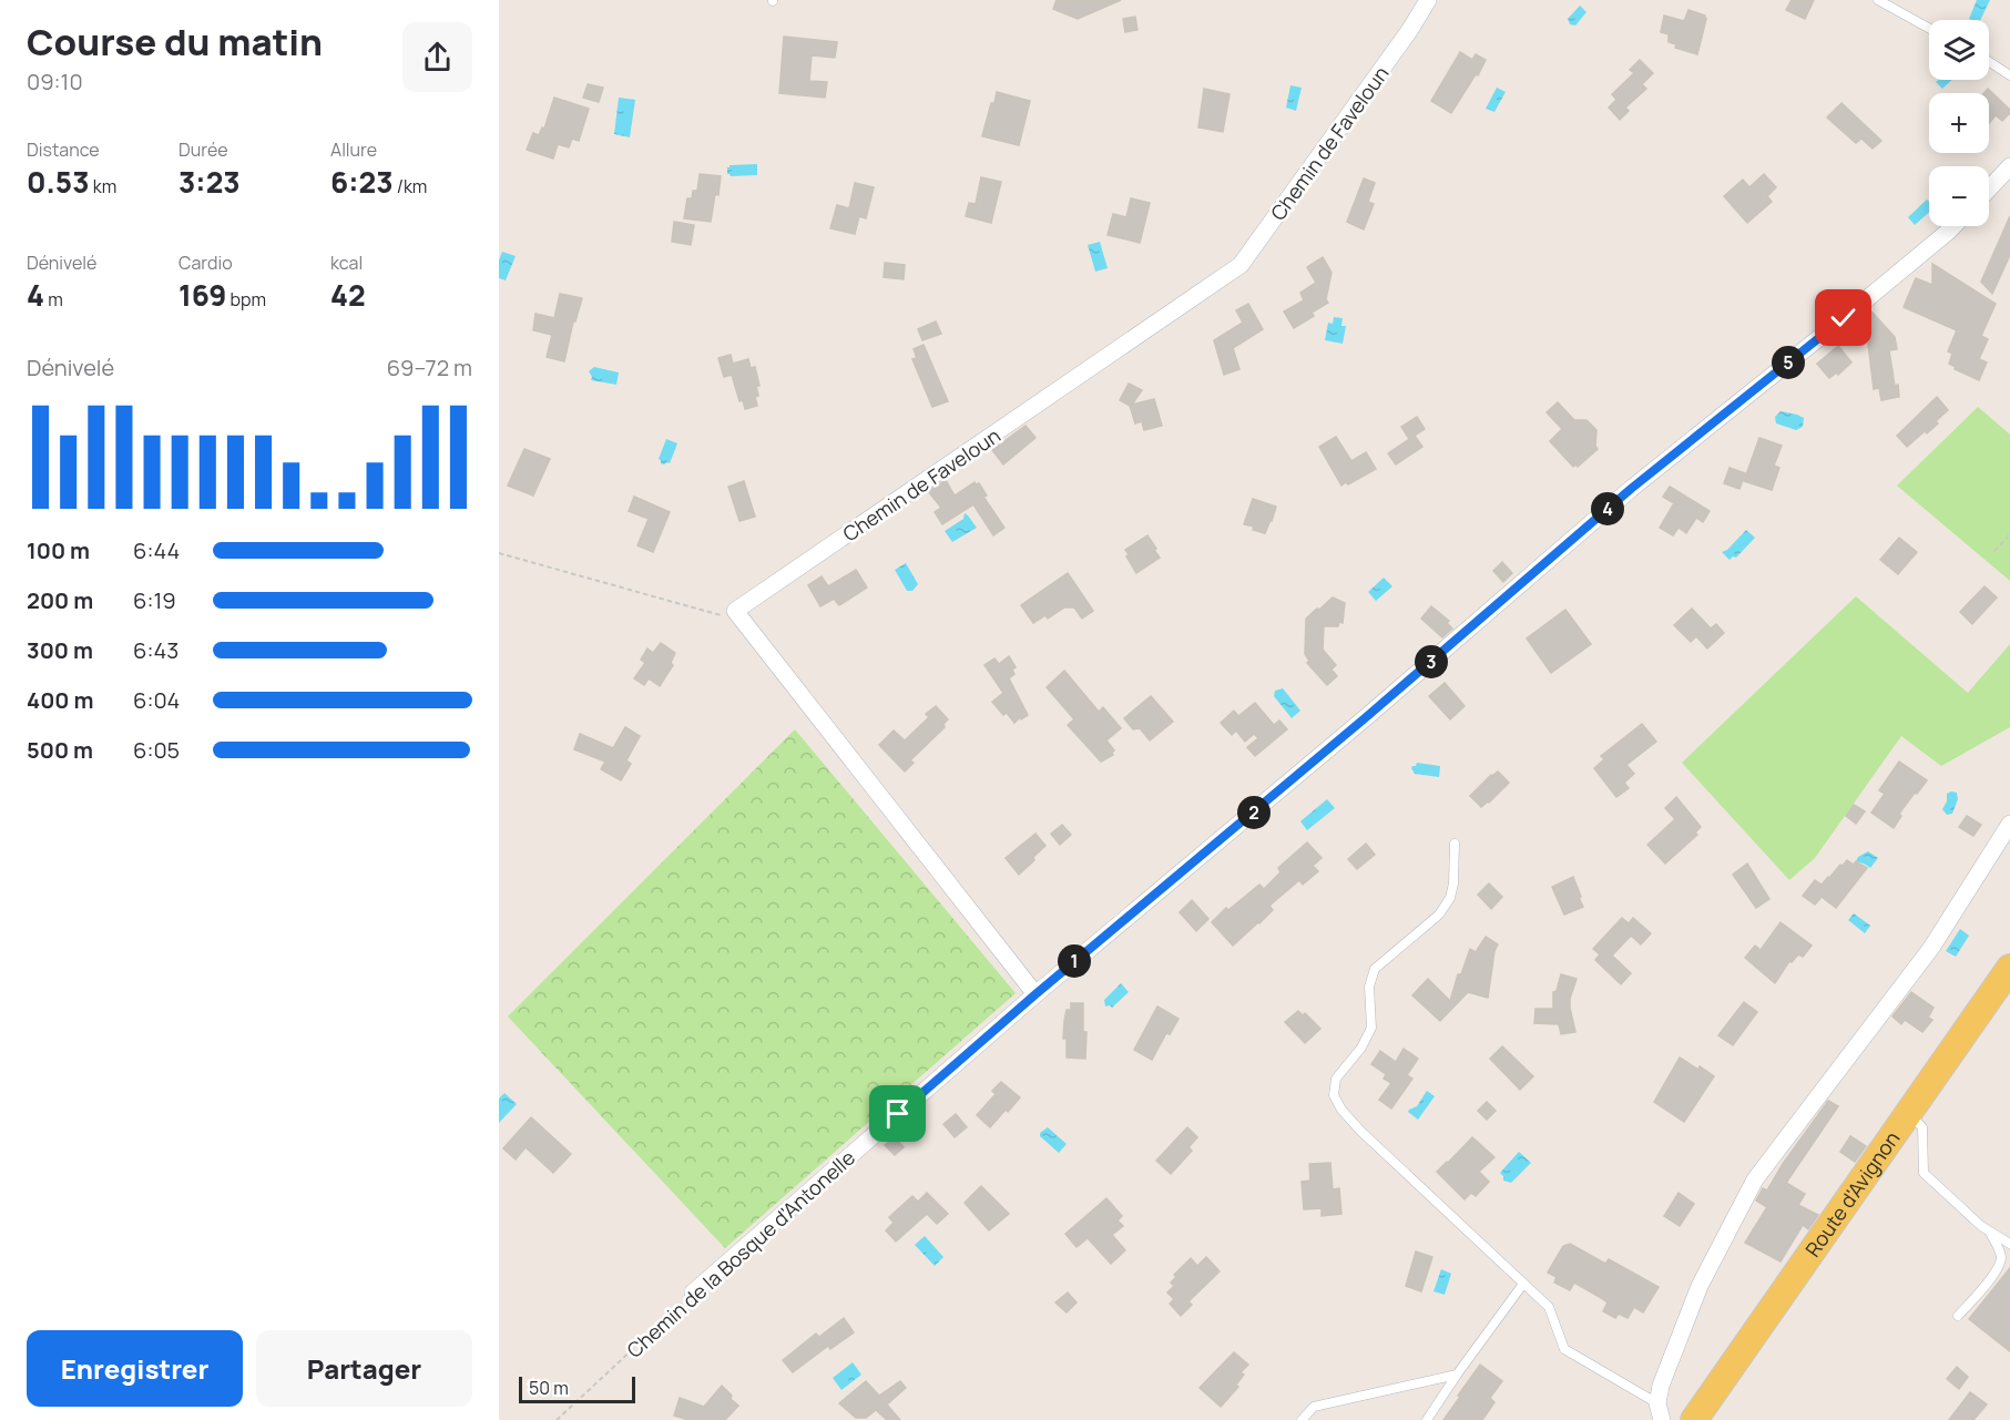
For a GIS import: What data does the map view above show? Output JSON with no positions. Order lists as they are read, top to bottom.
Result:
{
  "streets": {
    "main road": ["Route d'Avignon"],
    "street": ["Chemin de Faveloun", "Chemin de la Bosque d'Antonelle"]
  },
  "crossings": [
    ["Chemin de Faveloun", "Chemin de la Bosque d'Antonelle"]
  ],
  "scale_bar": "50 m",
  "page": {
    "heading": ["Course du matin", "09:10"],
    "map_buttons": ["+", "−"],
    "stats": [
      ["Distance", "0.53 km"],
      ["Durée", "3:23"],
      ["Allure", "6:23 /km"],
      ["Dénivelé", "4 m"],
      ["Cardio", "169 bpm"],
      ["kcal", "42"]
    ],
    "chart": ["Dénivelé", "69–72 m"],
    "pins": [
      "5",
      "4",
      "3",
      "2",
      "1"
    ],
    "list": [
      {
        "name": "100 m",
        "note": "6:44"
      },
      {
        "name": "200 m",
        "note": "6:19"
      },
      {
        "name": "300 m",
        "note": "6:43"
      },
      {
        "name": "400 m",
        "note": "6:04"
      },
      {
        "name": "500 m",
        "note": "6:05"
      }
    ],
    "buttons": ["Enregistrer", "Partager"],
    "scale": "50 m"
  }
}
